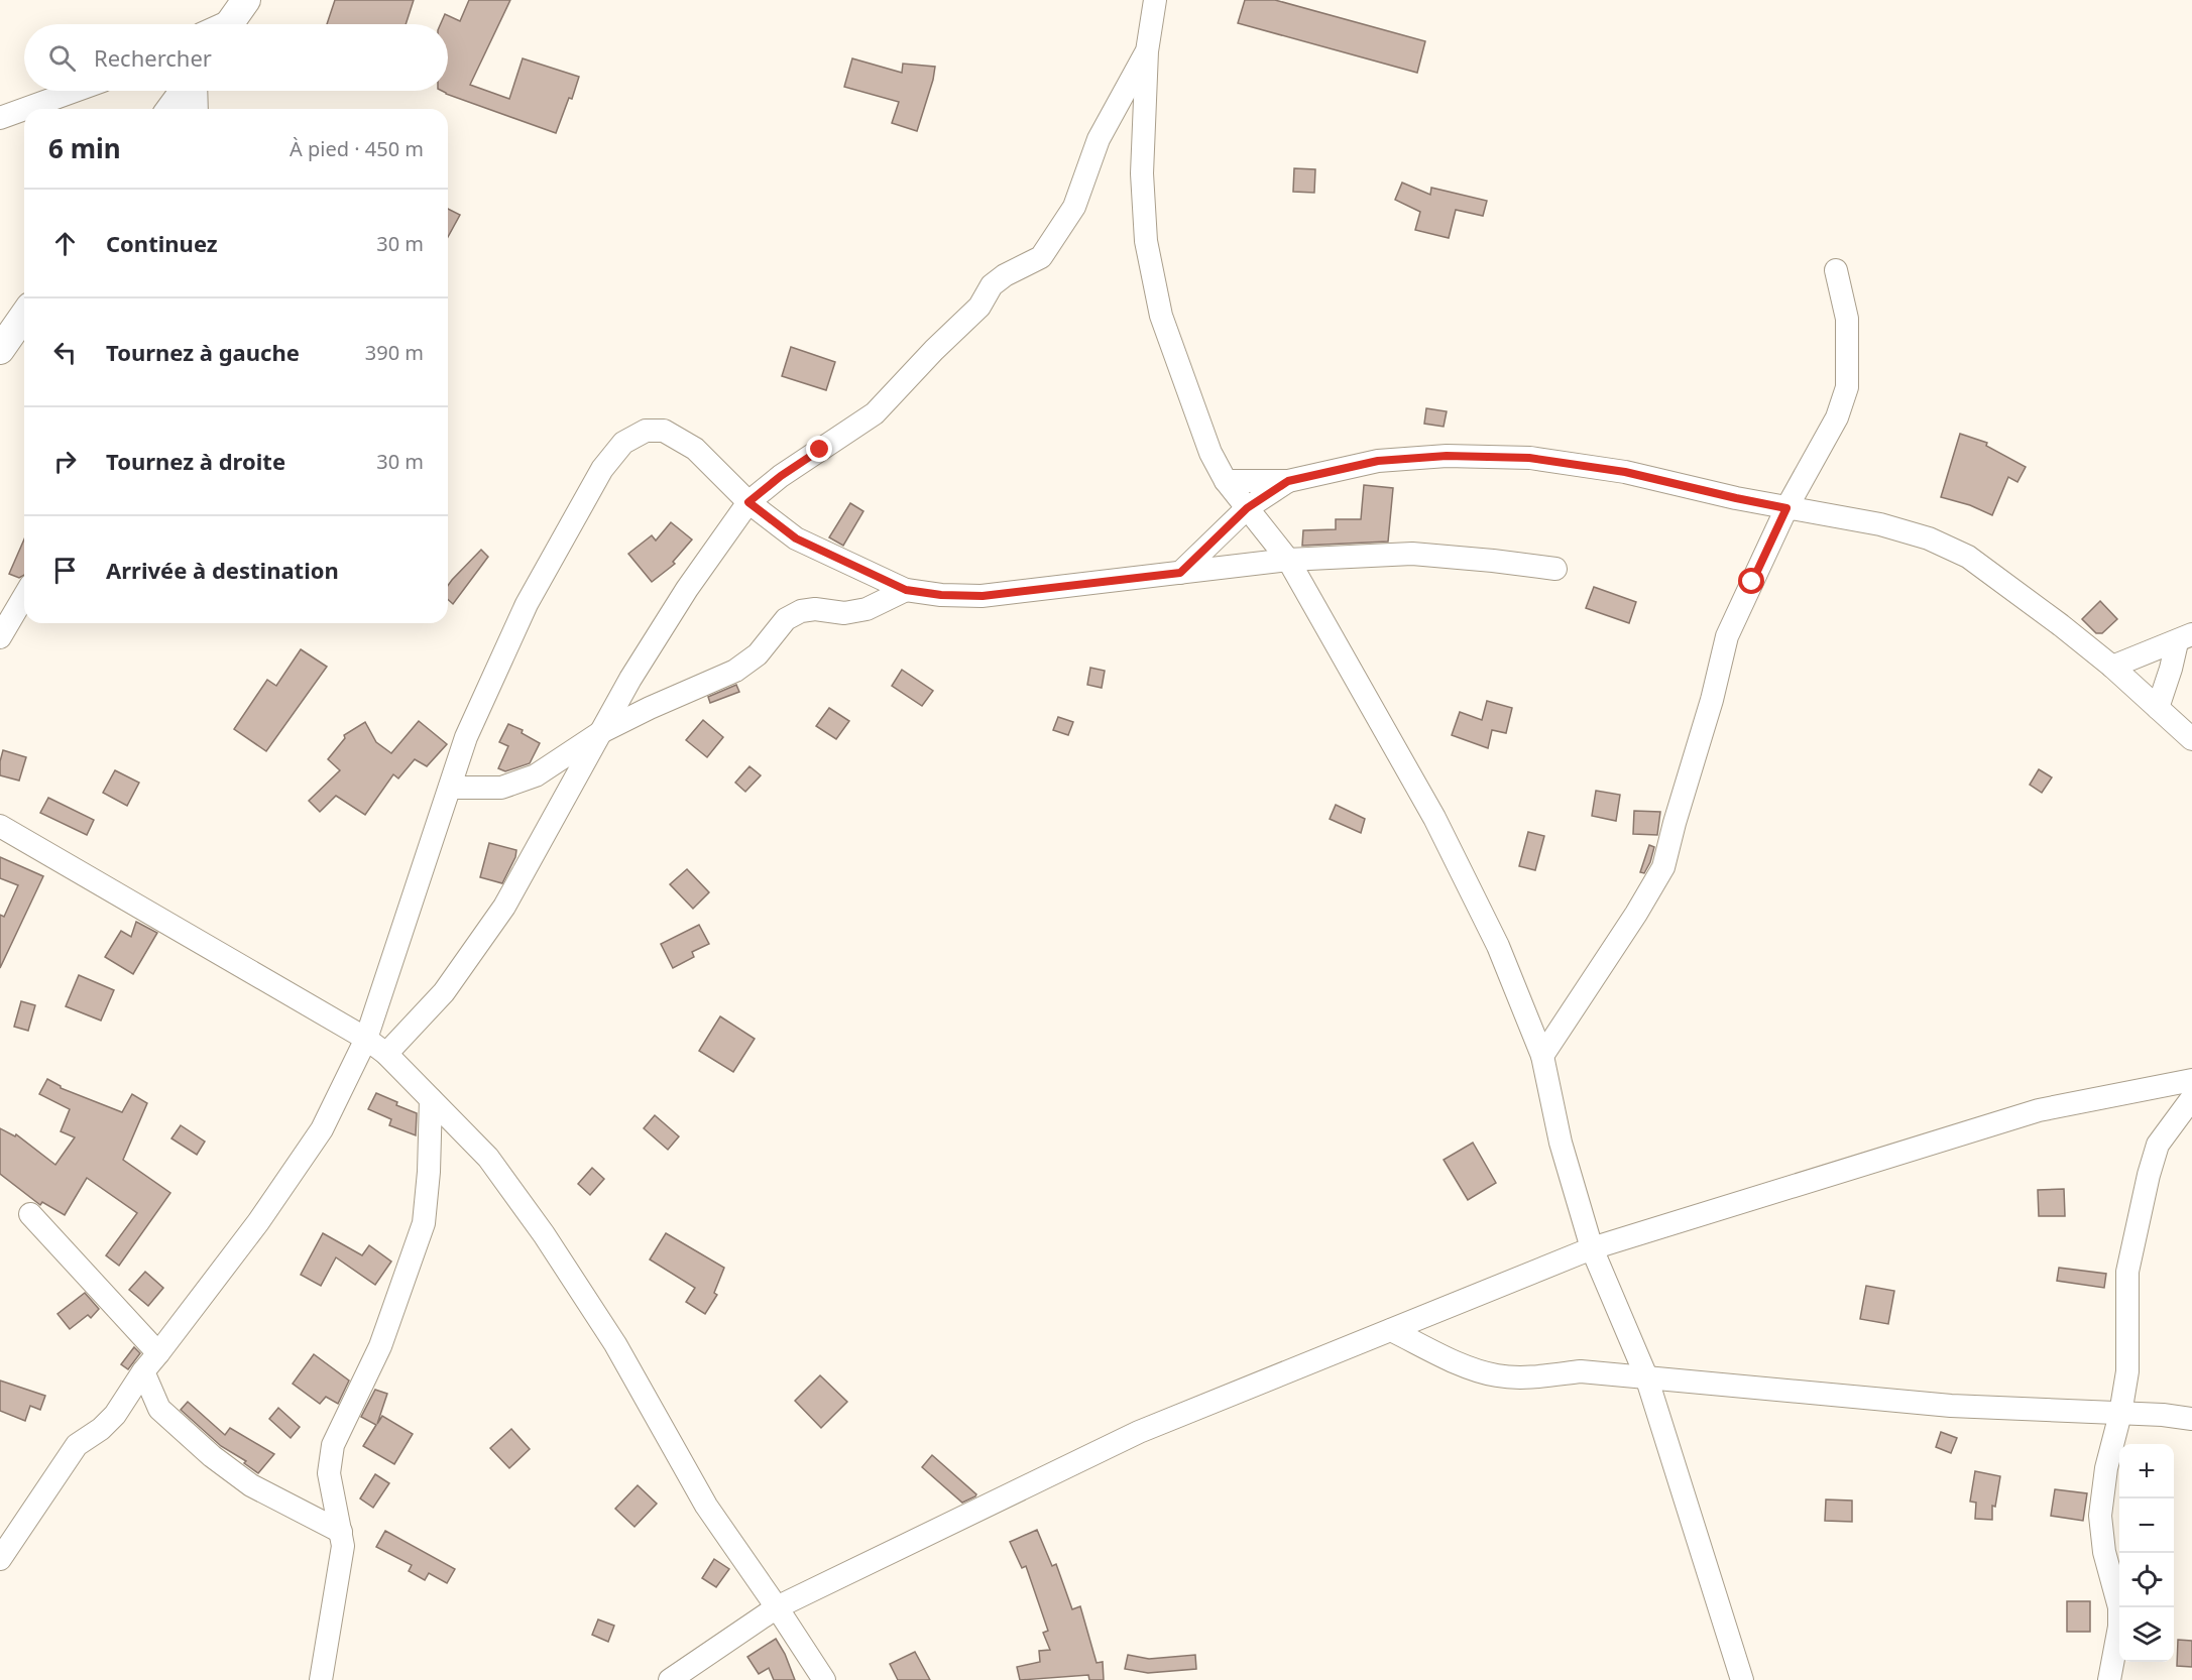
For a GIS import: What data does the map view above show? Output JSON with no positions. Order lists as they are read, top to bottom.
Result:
{
  "page": {
    "search": "Rechercher",
    "heading": ["6 min", "À pied · 450 m"],
    "list": [
      ["Continuez", "30 m"],
      ["Tournez à gauche", "390 m"],
      ["Tournez à droite", "30 m"],
      "Arrivée à destination"
    ],
    "map_buttons": ["+", "−"]
  }
}
